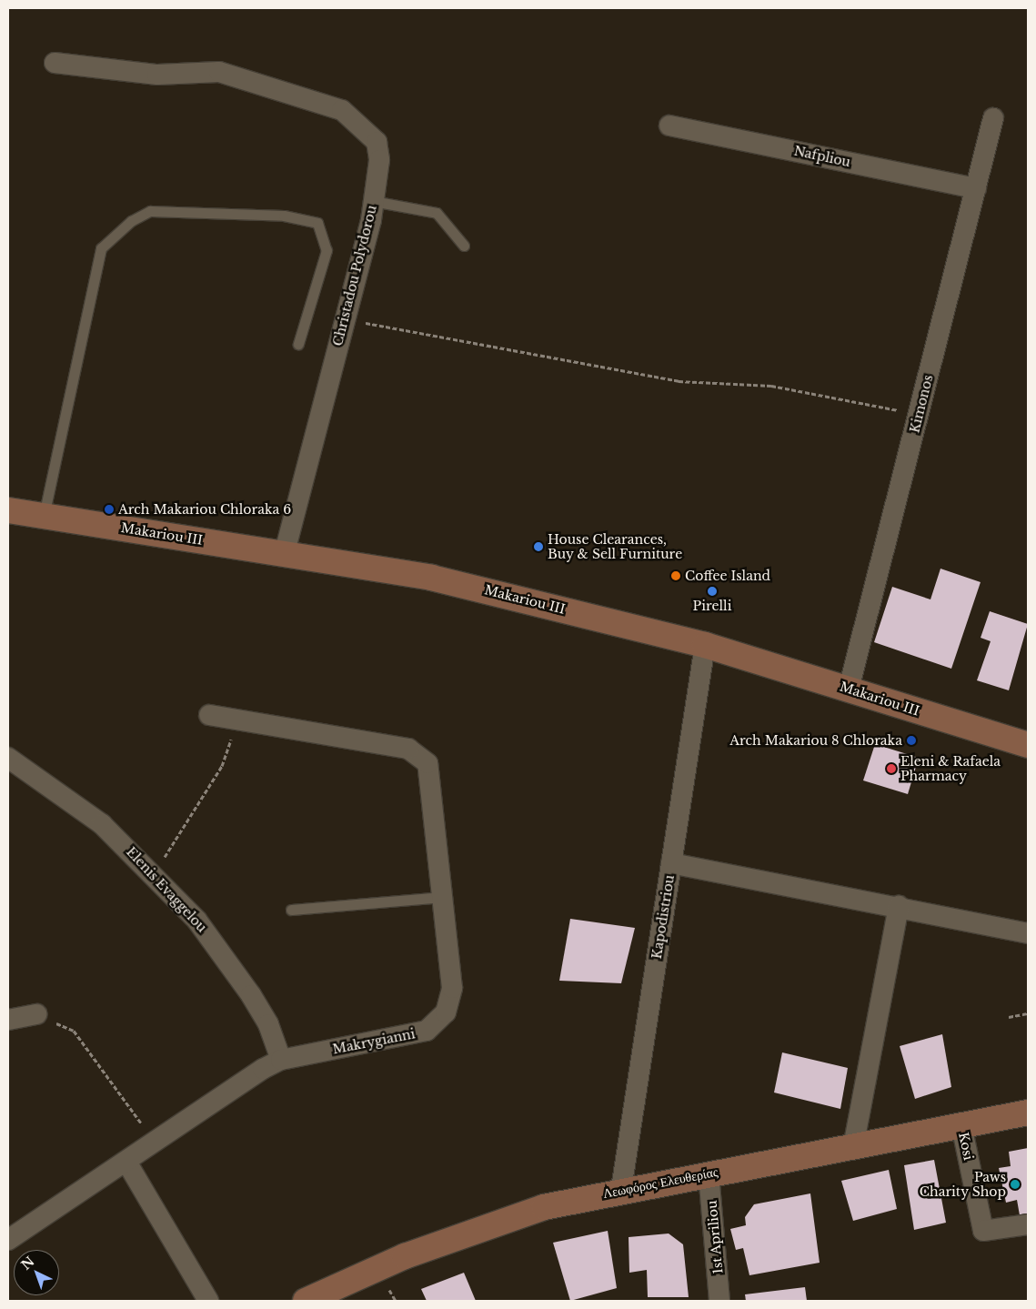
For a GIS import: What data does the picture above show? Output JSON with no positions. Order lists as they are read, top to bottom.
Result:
{
  "streets": {
    "main road": ["Makariou III", "Λεωφόρος Ελευθερίας"],
    "street": [
      "Nafpliou",
      "Christadou Polydorou",
      "Kimonos",
      "Elenis Evaggelou",
      "Kapodistriou",
      "Makrygianni",
      "Kosi",
      "1st Apriliou"
    ]
  },
  "crossings": [
    ["Nafpliou", "Kimonos"],
    ["Christadou Polydorou", "Makariou III"],
    ["Kimonos", "Makariou III"],
    ["Makariou III", "Kapodistriou"],
    ["Elenis Evaggelou", "Makrygianni"],
    ["Kapodistriou", "Λεωφόρος Ελευθερίας"],
    ["Kosi", "Λεωφόρος Ελευθερίας"],
    ["Λεωφόρος Ελευθερίας", "1st Apriliou"]
  ],
  "places": [
    "Arch Makariou Chloraka 6",
    "House Clearances, Buy & Sell Furniture",
    "Coffee Island",
    "Pirelli",
    "Arch Makariou 8 Chloraka",
    "Eleni & Rafaela Pharmacy",
    "Paws Charity Shop"
  ],
  "north": "top left"
}
